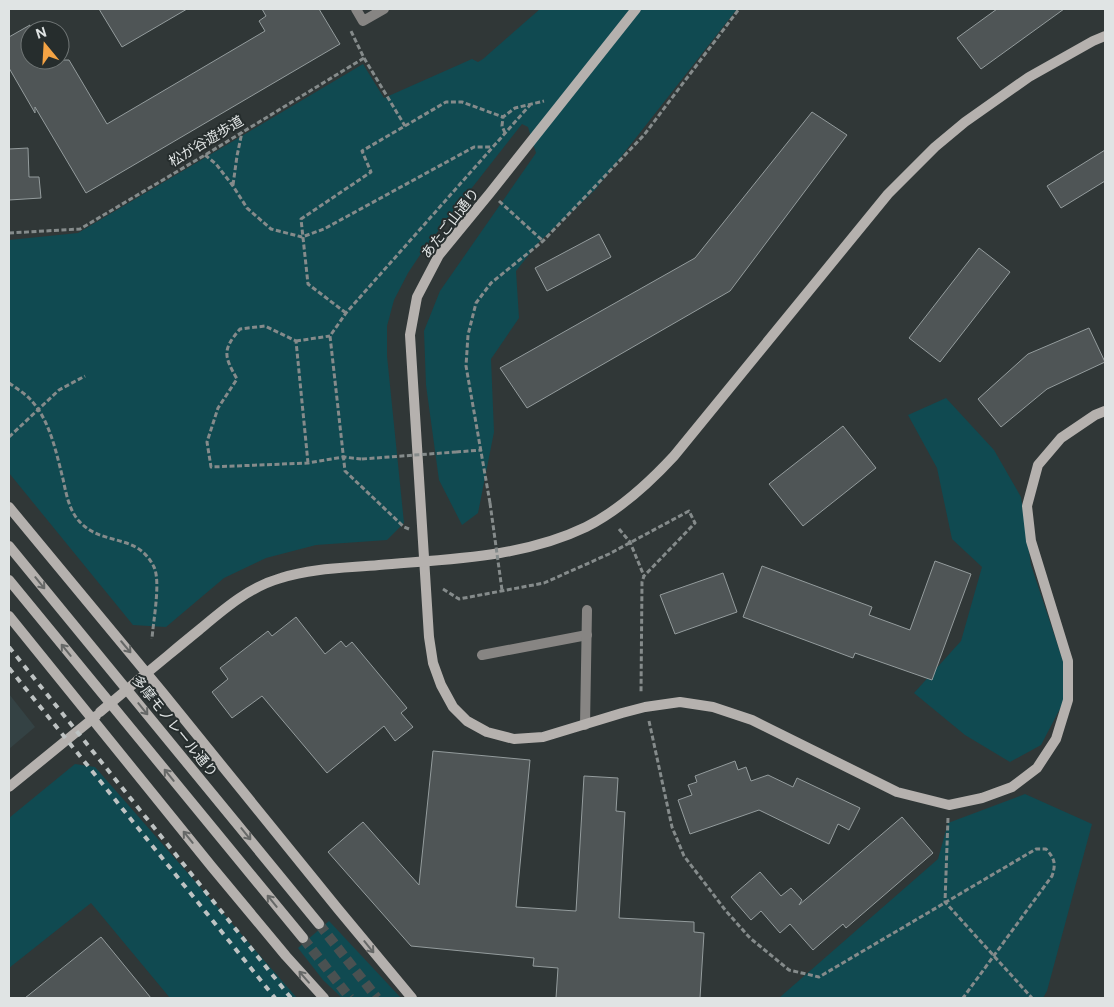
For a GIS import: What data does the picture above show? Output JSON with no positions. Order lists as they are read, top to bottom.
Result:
{
  "streets": {
    "street": ["あたご山通り", "多摩モノレール通り"],
    "path": ["松が谷遊歩道"]
  },
  "north": "top"
}
